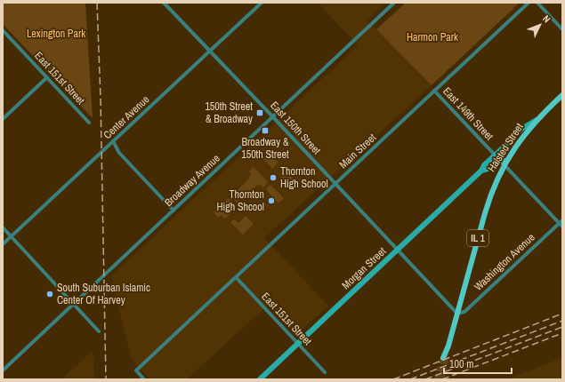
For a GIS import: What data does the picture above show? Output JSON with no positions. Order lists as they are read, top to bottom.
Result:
{
  "streets": {
    "main road": ["Halsted Street", "IL 1"],
    "street": [
      "East 151st Street",
      "East 149th Street",
      "Center Avenue",
      "East 150th Street",
      "Main Street",
      "Broadway Avenue",
      "Washington Avenue",
      "Morgan Street"
    ]
  },
  "crossings": [
    ["East 151st Street", "Main Street"],
    ["East 151st Street", "Morgan Street"],
    ["East 149th Street", "Halsted Street"],
    ["East 149th Street", "Main Street"],
    ["East 149th Street", "Washington Avenue"],
    ["East 149th Street", "Morgan Street"],
    ["Center Avenue", "East 150th Street"],
    ["East 150th Street", "Halsted Street"],
    ["East 150th Street", "Main Street"],
    ["East 150th Street", "Broadway Avenue"],
    ["East 150th Street", "Washington Avenue"],
    ["East 150th Street", "Morgan Street"],
    ["Halsted Street", "Washington Avenue"],
    ["Halsted Street", "Morgan Street"]
  ],
  "parks": ["Lexington Park", "Harmon Park"],
  "places": {
    "transit": ["150th Street & Broadway", "Broadway & 150th Street"],
    "other": ["Thornton High School", "Thornton High Shcool", "South Suburban Islamic Center Of Harvey"]
  },
  "scale_bar": "100 m",
  "north": "top right"
}
